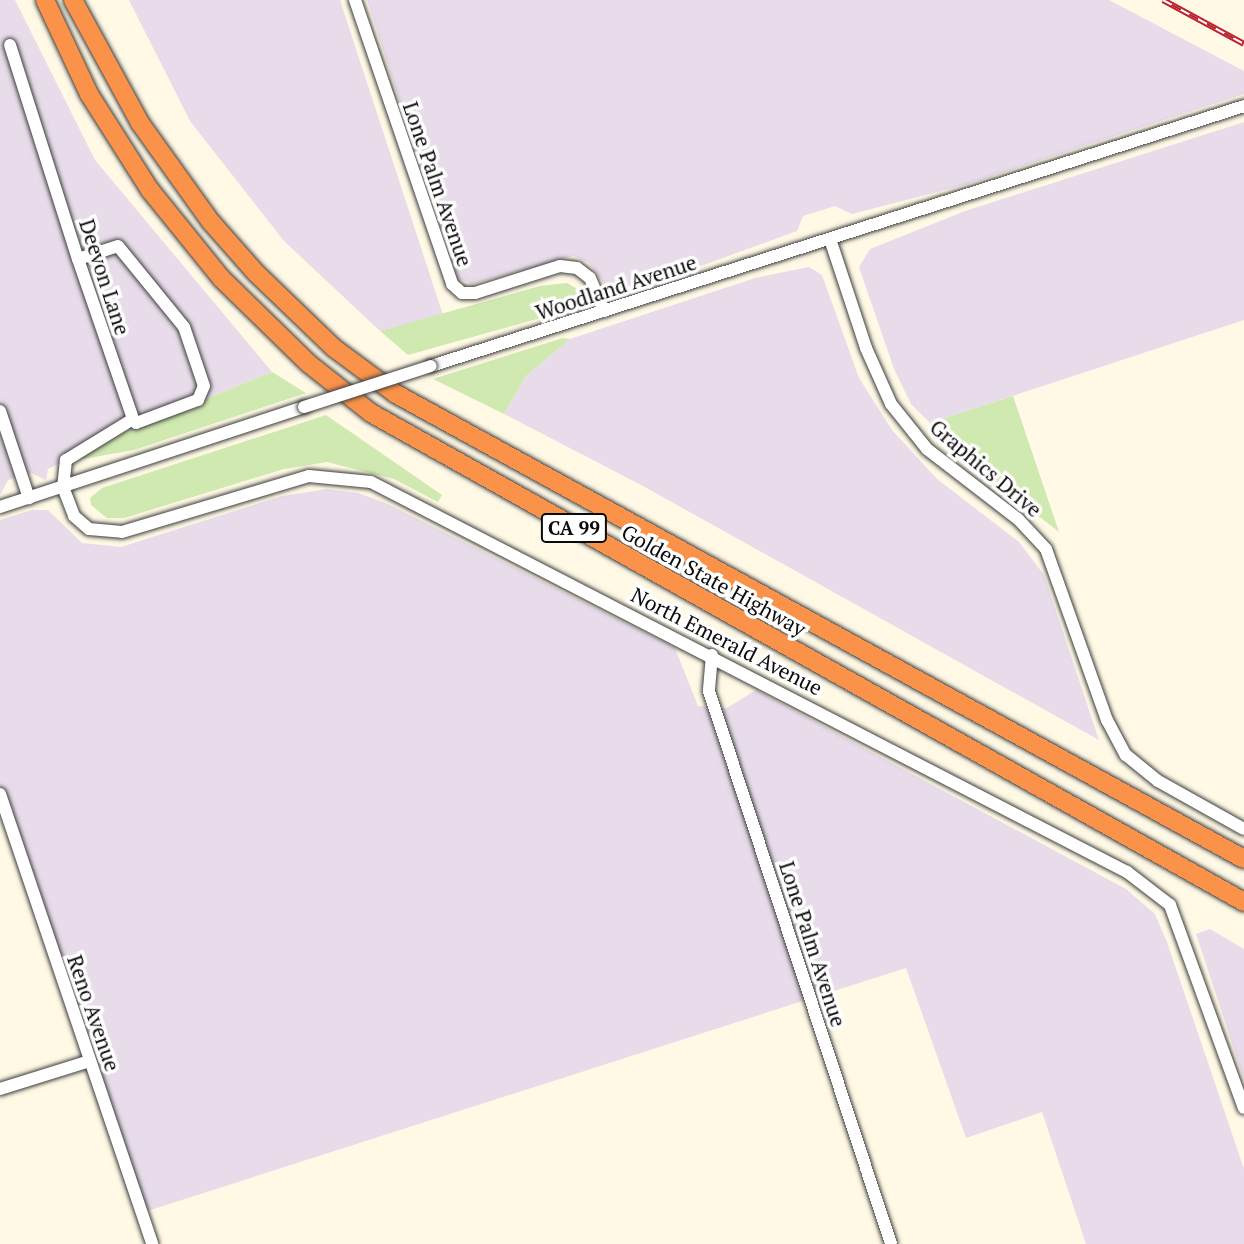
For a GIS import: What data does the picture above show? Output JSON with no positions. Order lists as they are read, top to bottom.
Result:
{
  "streets": {
    "highway": ["CA 99", "Golden State Highway"],
    "street": [
      "Lone Palm Avenue",
      "Deevon Lane",
      "Woodland Avenue",
      "Graphics Drive",
      "North Emerald Avenue",
      "Reno Avenue"
    ]
  },
  "crossings": [
    ["Lone Palm Avenue", "Woodland Avenue"],
    ["Lone Palm Avenue", "North Emerald Avenue"],
    ["Woodland Avenue", "Graphics Drive"],
    ["Woodland Avenue", "North Emerald Avenue"]
  ]
}
